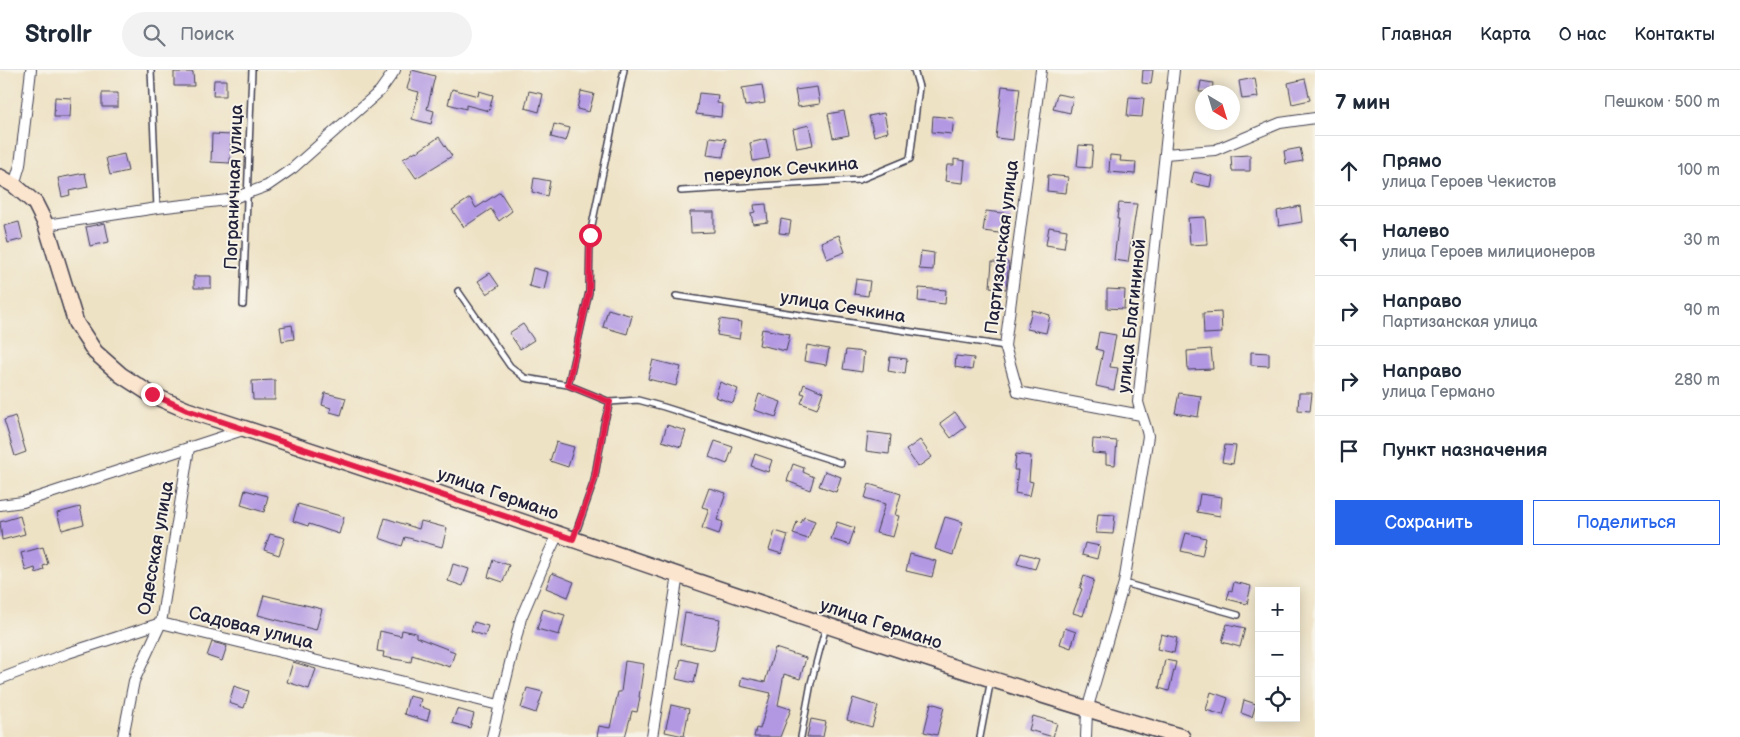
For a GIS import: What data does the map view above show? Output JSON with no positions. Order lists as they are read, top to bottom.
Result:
{
  "streets": {
    "main road": ["улица Германо"],
    "street": [
      "Партизанская улица",
      "улица Благининой",
      "Одесская улица",
      "Садовая улица"
    ],
    "lane": ["переулок Сечкина", "Пограничная улица", "улица Сечкина"]
  },
  "crossings": [
    ["Партизанская улица", "улица Сечкина"],
    ["Партизанская улица", "улица Благининой"],
    ["улица Благининой", "улица Германо"],
    ["Одесская улица", "Садовая улица"]
  ],
  "north": "bottom right",
  "page": {
    "header": "Strollr",
    "search": "Поиск",
    "nav": [
      "Главная",
      "Карта",
      "О нас",
      "Контакты"
    ],
    "heading": ["7 мин", "Пешком · 500 m"],
    "list": [
      ["Прямо", "улица Героев Чекистов", "100 m"],
      ["Налево", "улица Героев милиционеров", "30 m"],
      ["Направо", "Партизанская улица", "90 m"],
      ["Направо", "улица Германо", "280 m"],
      "Пункт назначения"
    ],
    "buttons": ["Сохранить", "Поделиться"],
    "map_buttons": ["+", "−"]
  }
}
